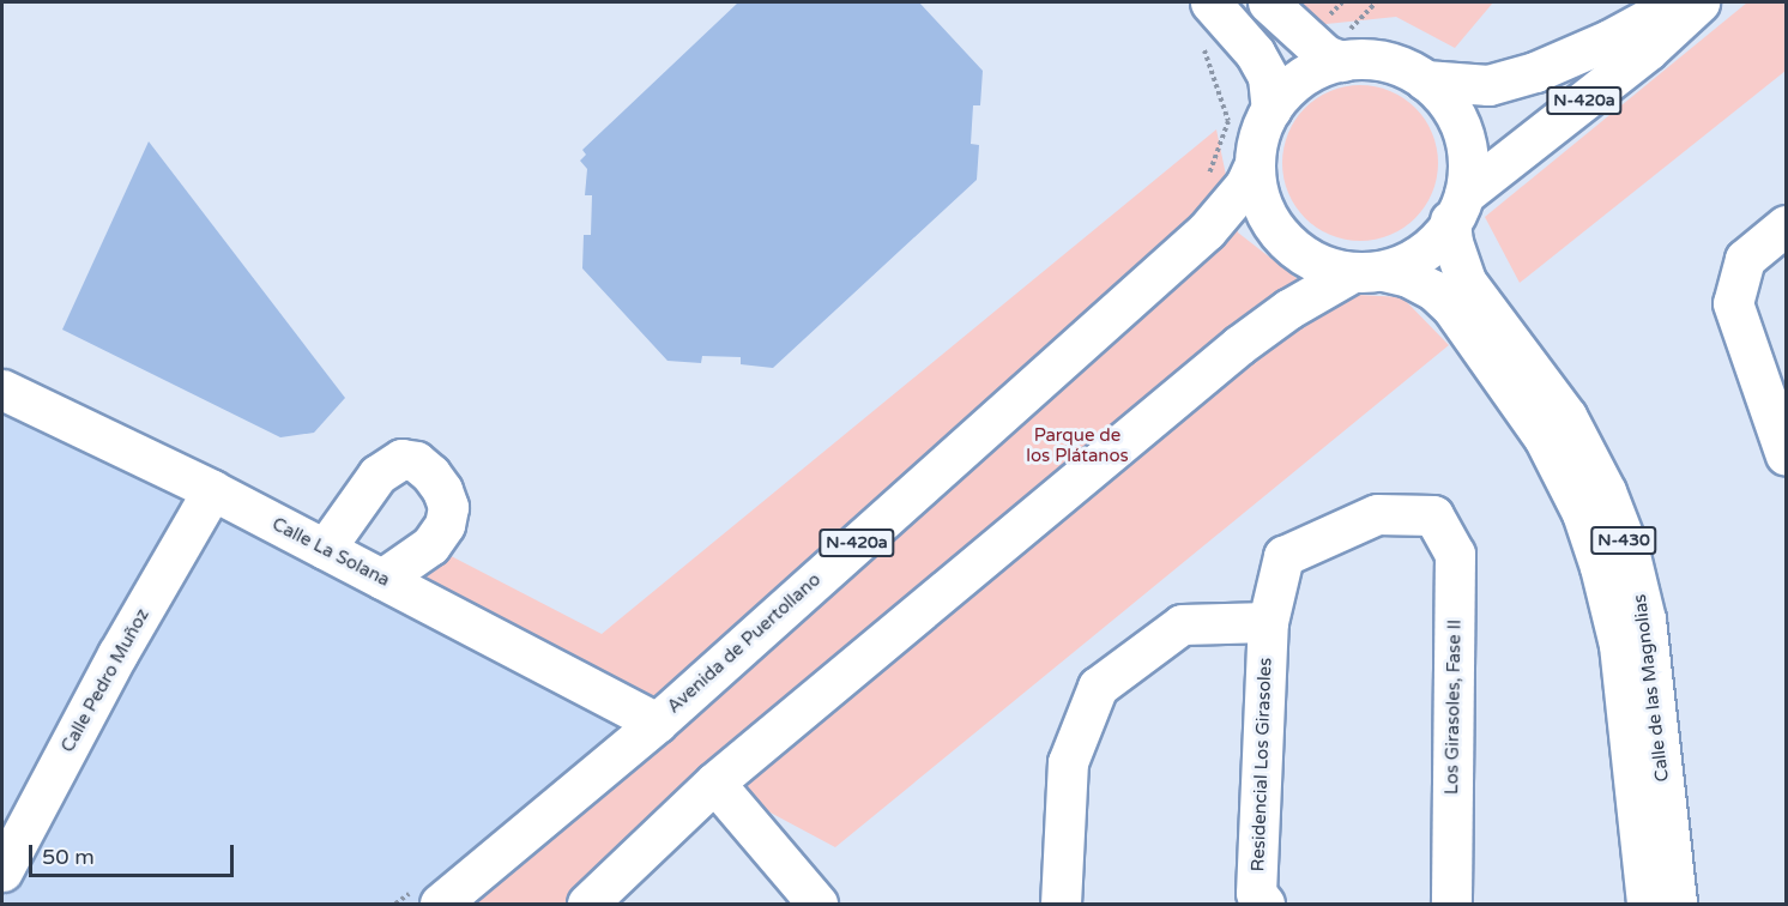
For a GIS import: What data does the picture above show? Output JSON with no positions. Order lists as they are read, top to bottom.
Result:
{
  "streets": {
    "main road": [
      "N-420a",
      "N-430",
      "Calle La Solana",
      "Avenida de Puertollano",
      "Calle Pedro Muñoz",
      "Calle de las Magnolias",
      "Los Girasoles, Fase II",
      "Residencial Los Girasoles"
    ]
  },
  "crossings": [
    ["N-420a", "N-430"],
    ["N-420a", "Avenida de Puertollano"],
    ["N-420a", "Calle de las Magnolias"],
    ["N-430", "Avenida de Puertollano"],
    ["N-430", "Calle de las Magnolias"],
    ["Calle La Solana", "Avenida de Puertollano"],
    ["Calle La Solana", "Calle Pedro Muñoz"],
    ["Avenida de Puertollano", "Calle de las Magnolias"],
    ["Los Girasoles, Fase II", "Residencial Los Girasoles"]
  ],
  "parks": ["Parque de los Plátanos"],
  "scale_bar": "50 m"
}
